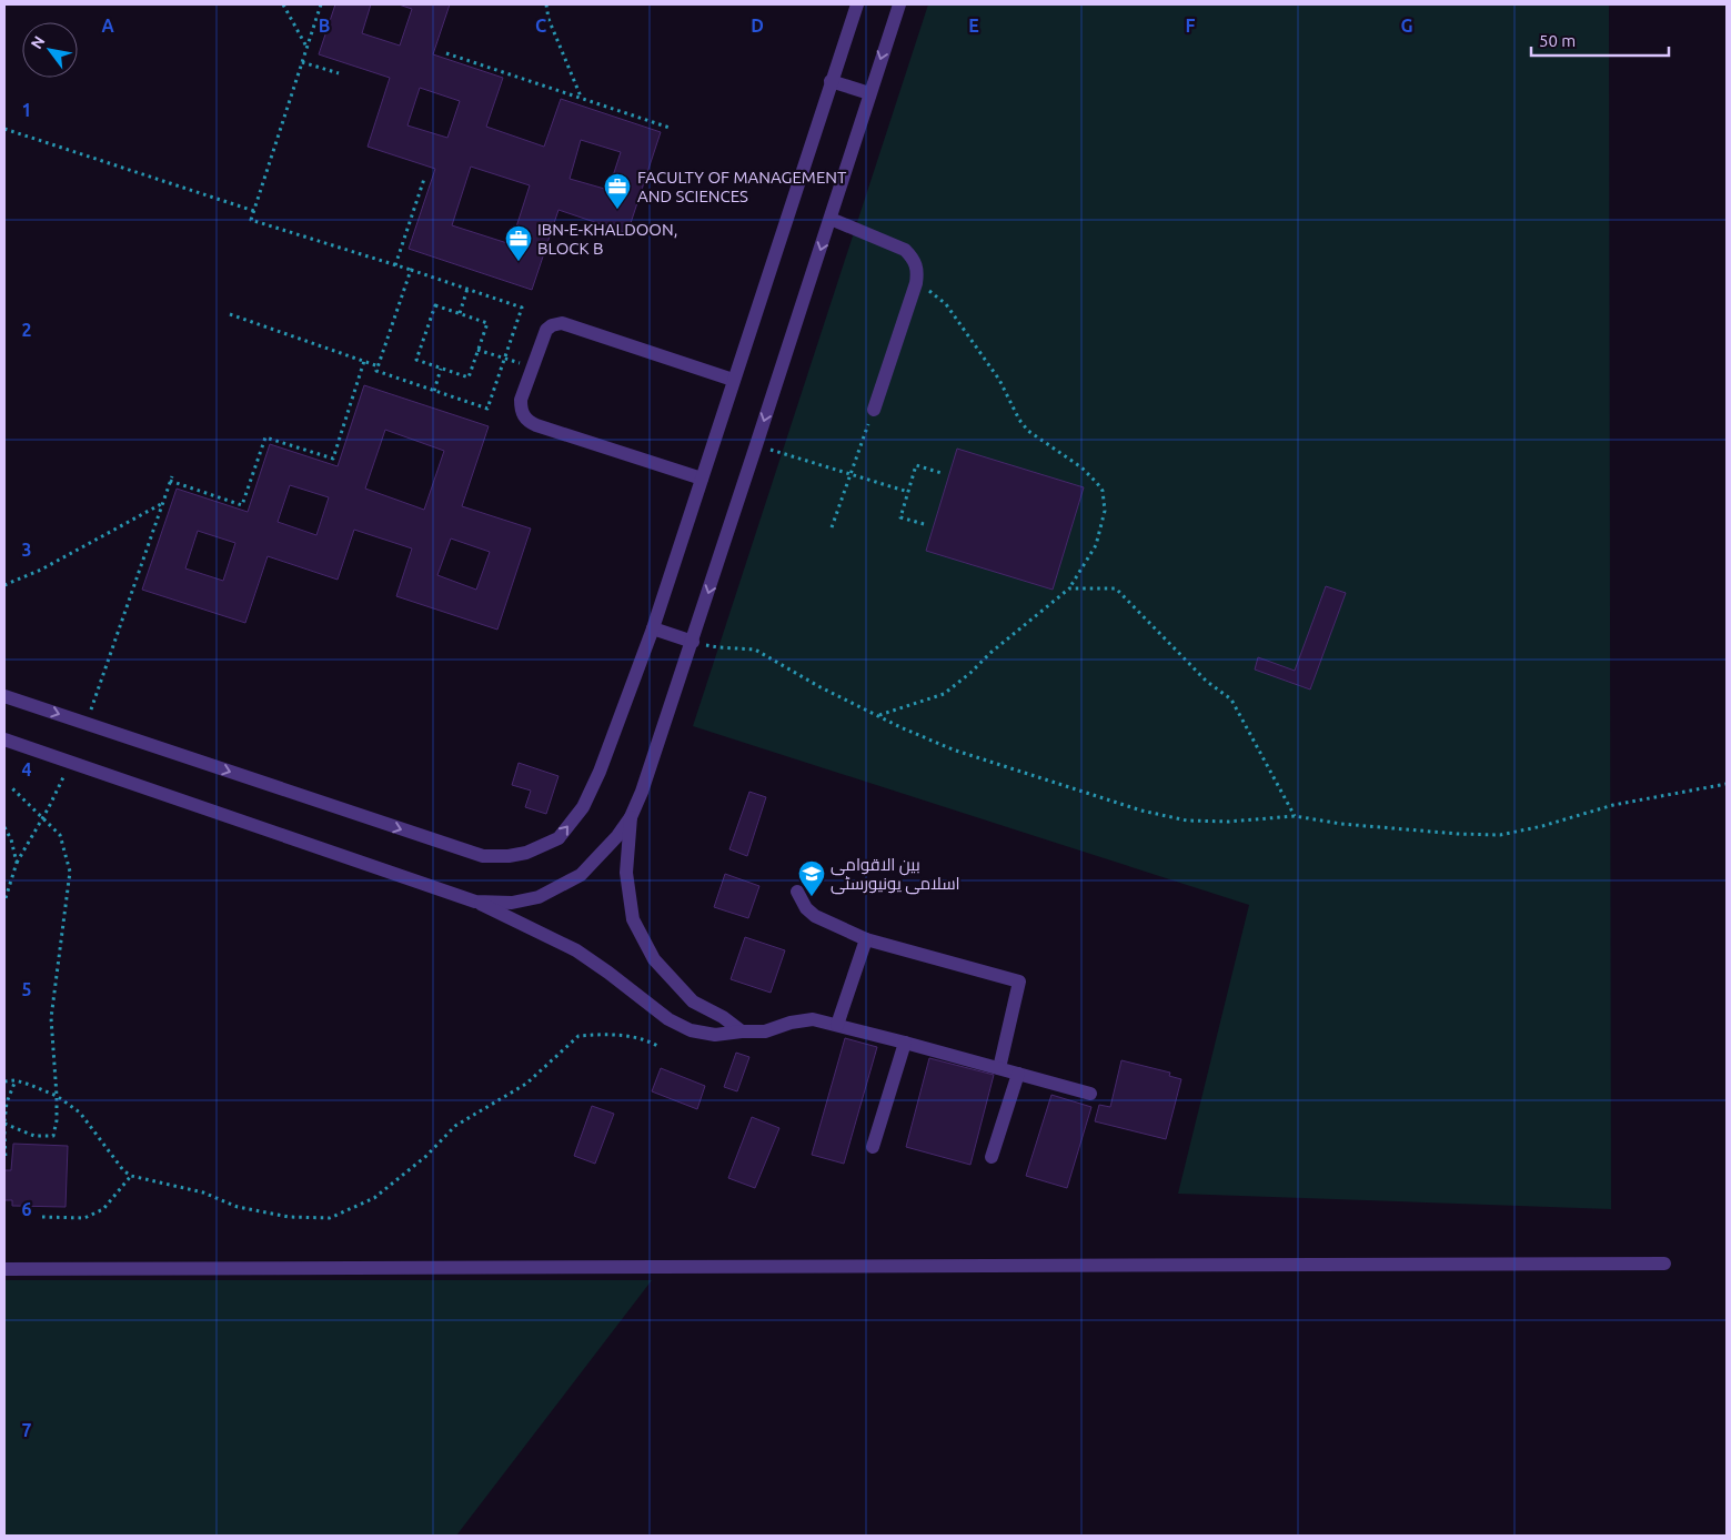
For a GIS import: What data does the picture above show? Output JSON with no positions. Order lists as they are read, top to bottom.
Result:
{
  "places": {
    "office": ["FACULTY OF MANAGEMENT AND SCIENCES", "IBN-E-KHALDOON, BLOCK B"],
    "school or university": ["بین الاقوامی اسلامی یونیورسٹی"]
  },
  "scale_bar": "50 m",
  "north": "top left",
  "grid": {
    "columns": [
      "A",
      "B",
      "C",
      "D",
      "E",
      "F",
      "G"
    ],
    "rows": [
      "1",
      "2",
      "3",
      "4",
      "5",
      "6",
      "7"
    ]
  }
}
